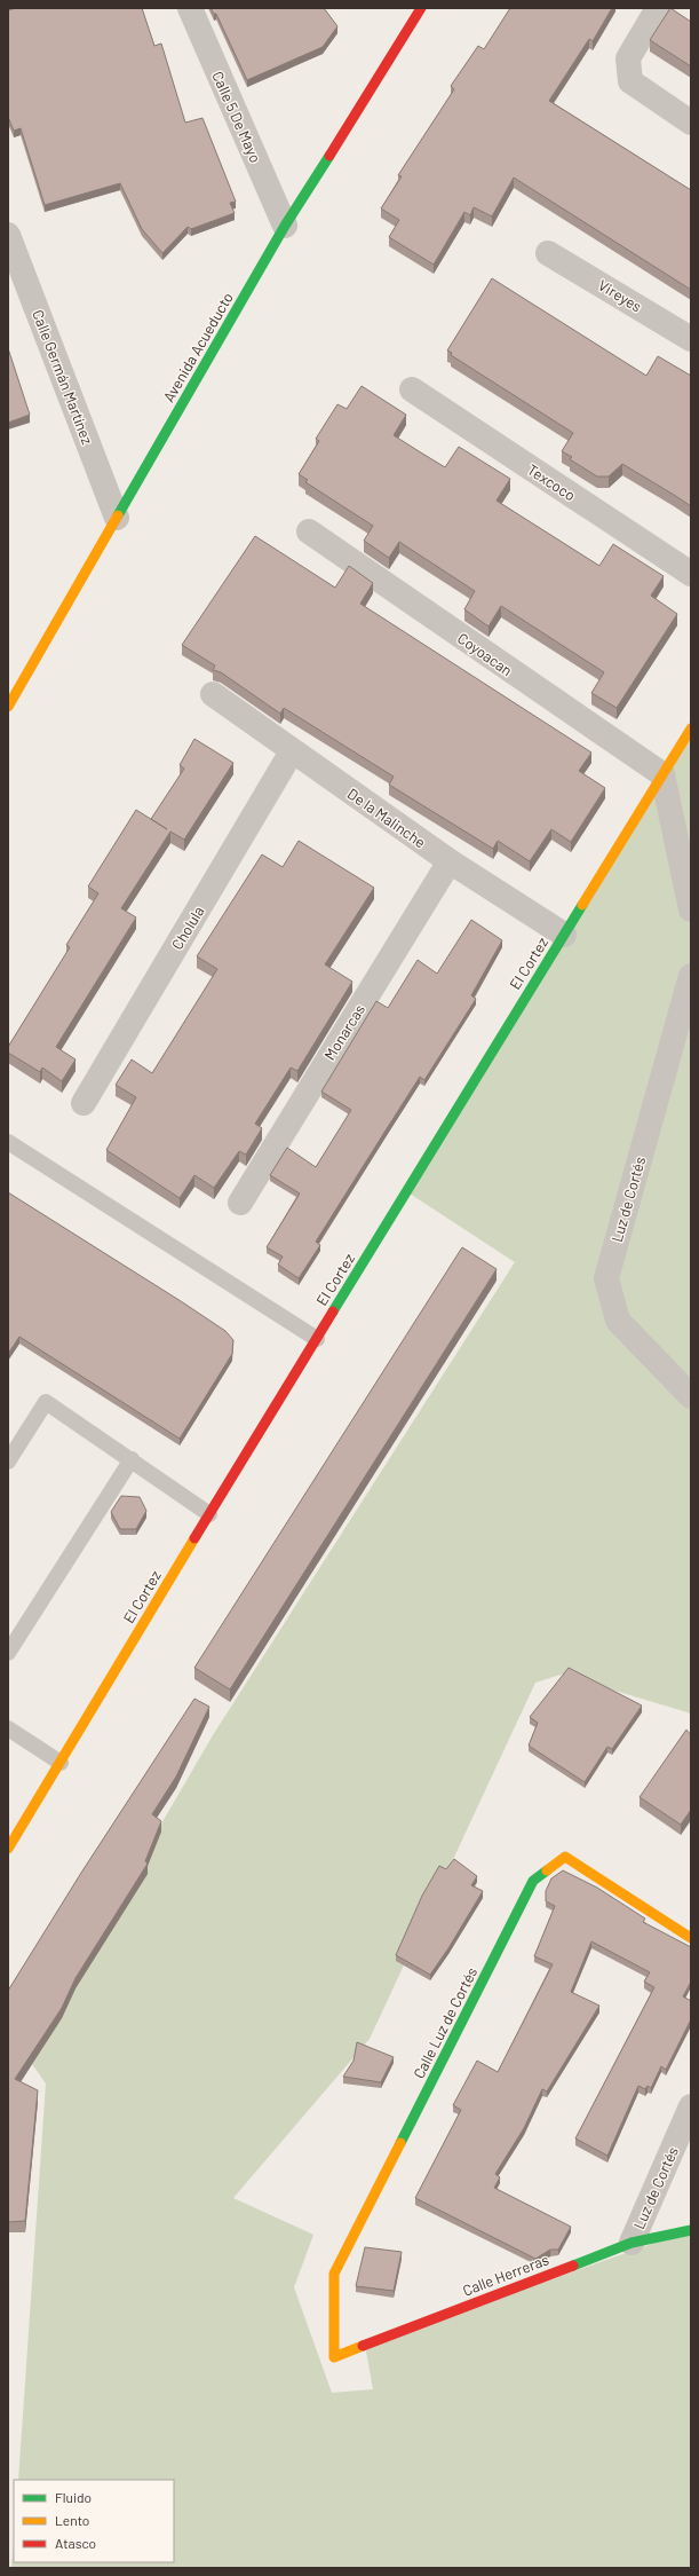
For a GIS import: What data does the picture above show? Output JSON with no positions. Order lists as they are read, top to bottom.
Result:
{
  "streets": {
    "street": [
      "Calle 5 De Mayo",
      "Vireyes",
      "Avenida Acueducto",
      "Calle Germán Martínez",
      "Texcoco",
      "Coyoacan",
      "De la Malinche",
      "Cholula",
      "El Cortez",
      "Monarcas",
      "Luz de Cortés",
      "Calle Luz de Cortés",
      "Calle Herreras"
    ]
  },
  "crossings": [
    ["Calle 5 De Mayo", "Avenida Acueducto"],
    ["Avenida Acueducto", "Calle Germán Martínez"],
    ["Coyoacan", "El Cortez"],
    ["De la Malinche", "Cholula"],
    ["De la Malinche", "El Cortez"],
    ["De la Malinche", "Monarcas"],
    ["Luz de Cortés", "Calle Herreras"],
    ["Calle Luz de Cortés", "Calle Herreras"]
  ],
  "legend": ["Fluido", "Lento", "Atasco"]
}
